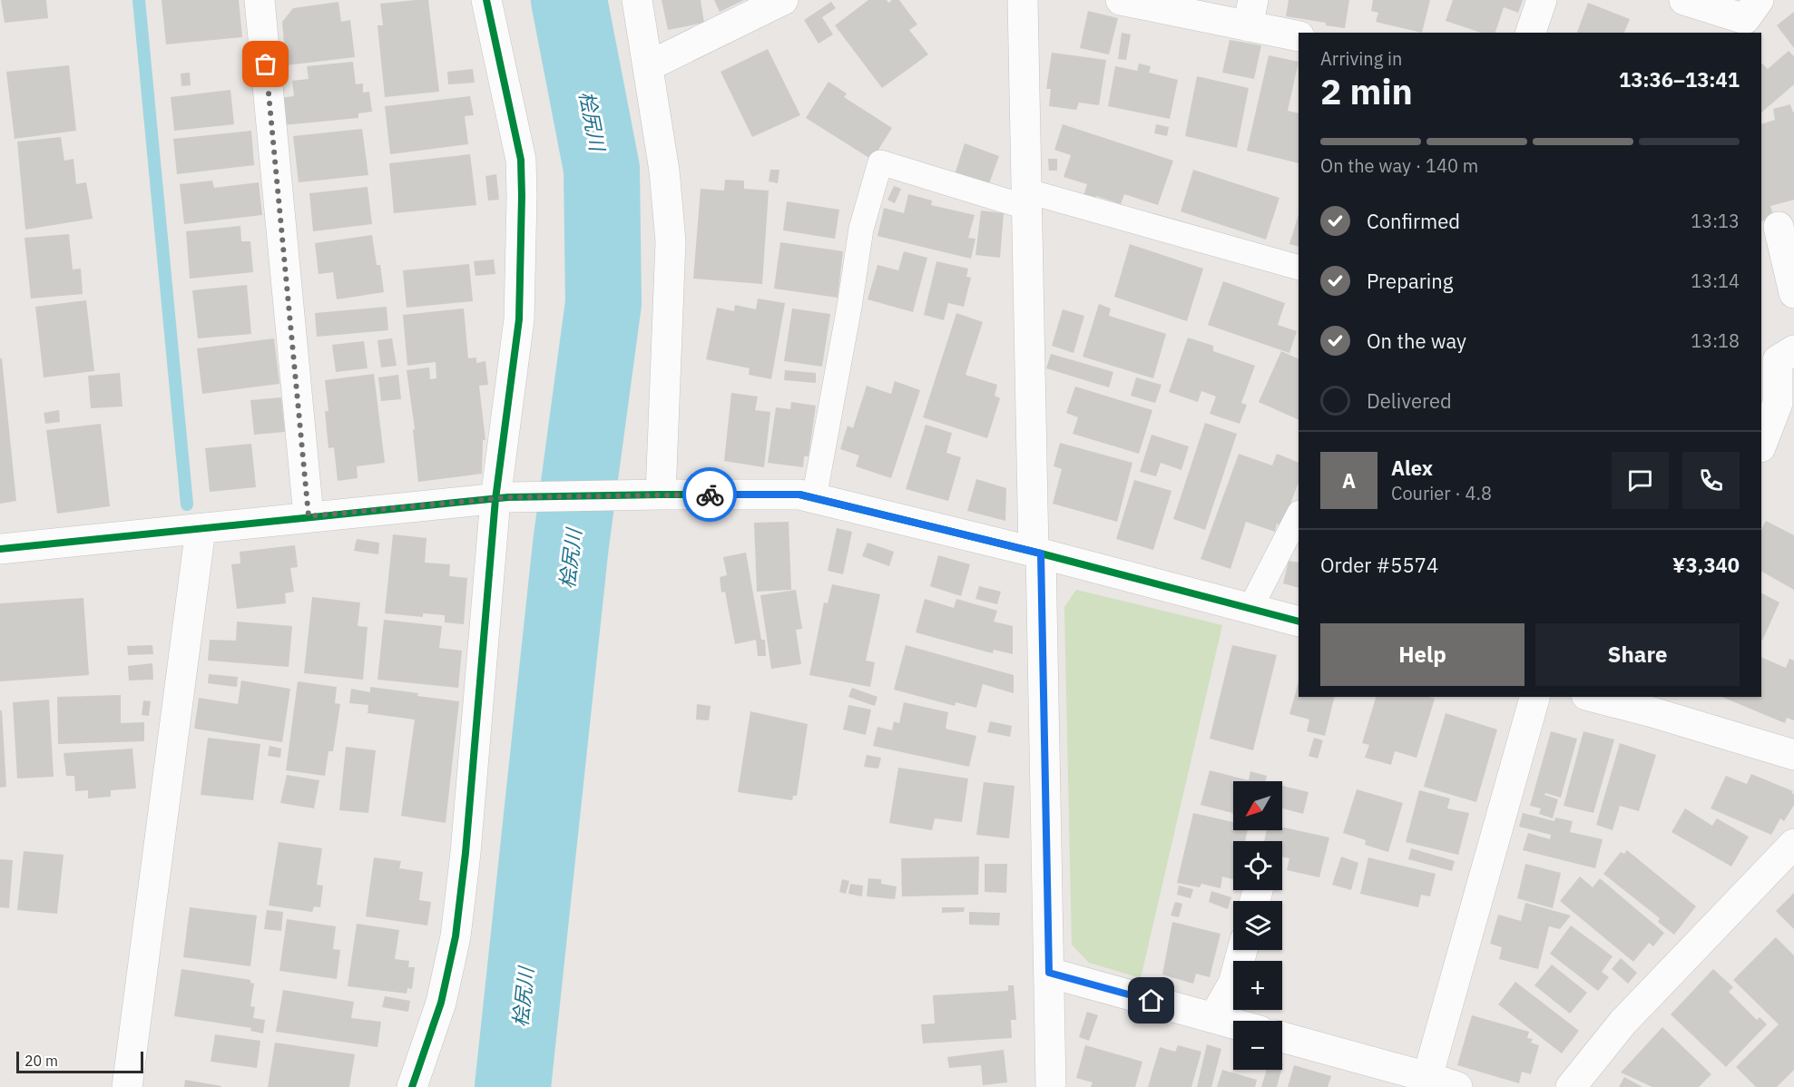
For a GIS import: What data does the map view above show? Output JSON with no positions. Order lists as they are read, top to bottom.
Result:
{
  "water": ["桧尻川"],
  "scale_bar": "20 m",
  "north": "bottom left",
  "page": {
    "heading": ["2 min", "Arriving in", "13:36–13:41"],
    "panel": [
      "Alex",
      "Courier · 4.8",
      "Order #5574",
      "¥3,340"
    ],
    "bar": "On the way · 140 m",
    "list": [
      ["Confirmed", "13:13"],
      ["Preparing", "13:14"],
      ["On the way", "13:18"],
      "Delivered"
    ],
    "round": "A",
    "buttons": ["Help", "Share"],
    "map_buttons": ["+", "−"],
    "scale": "20 m"
  }
}
